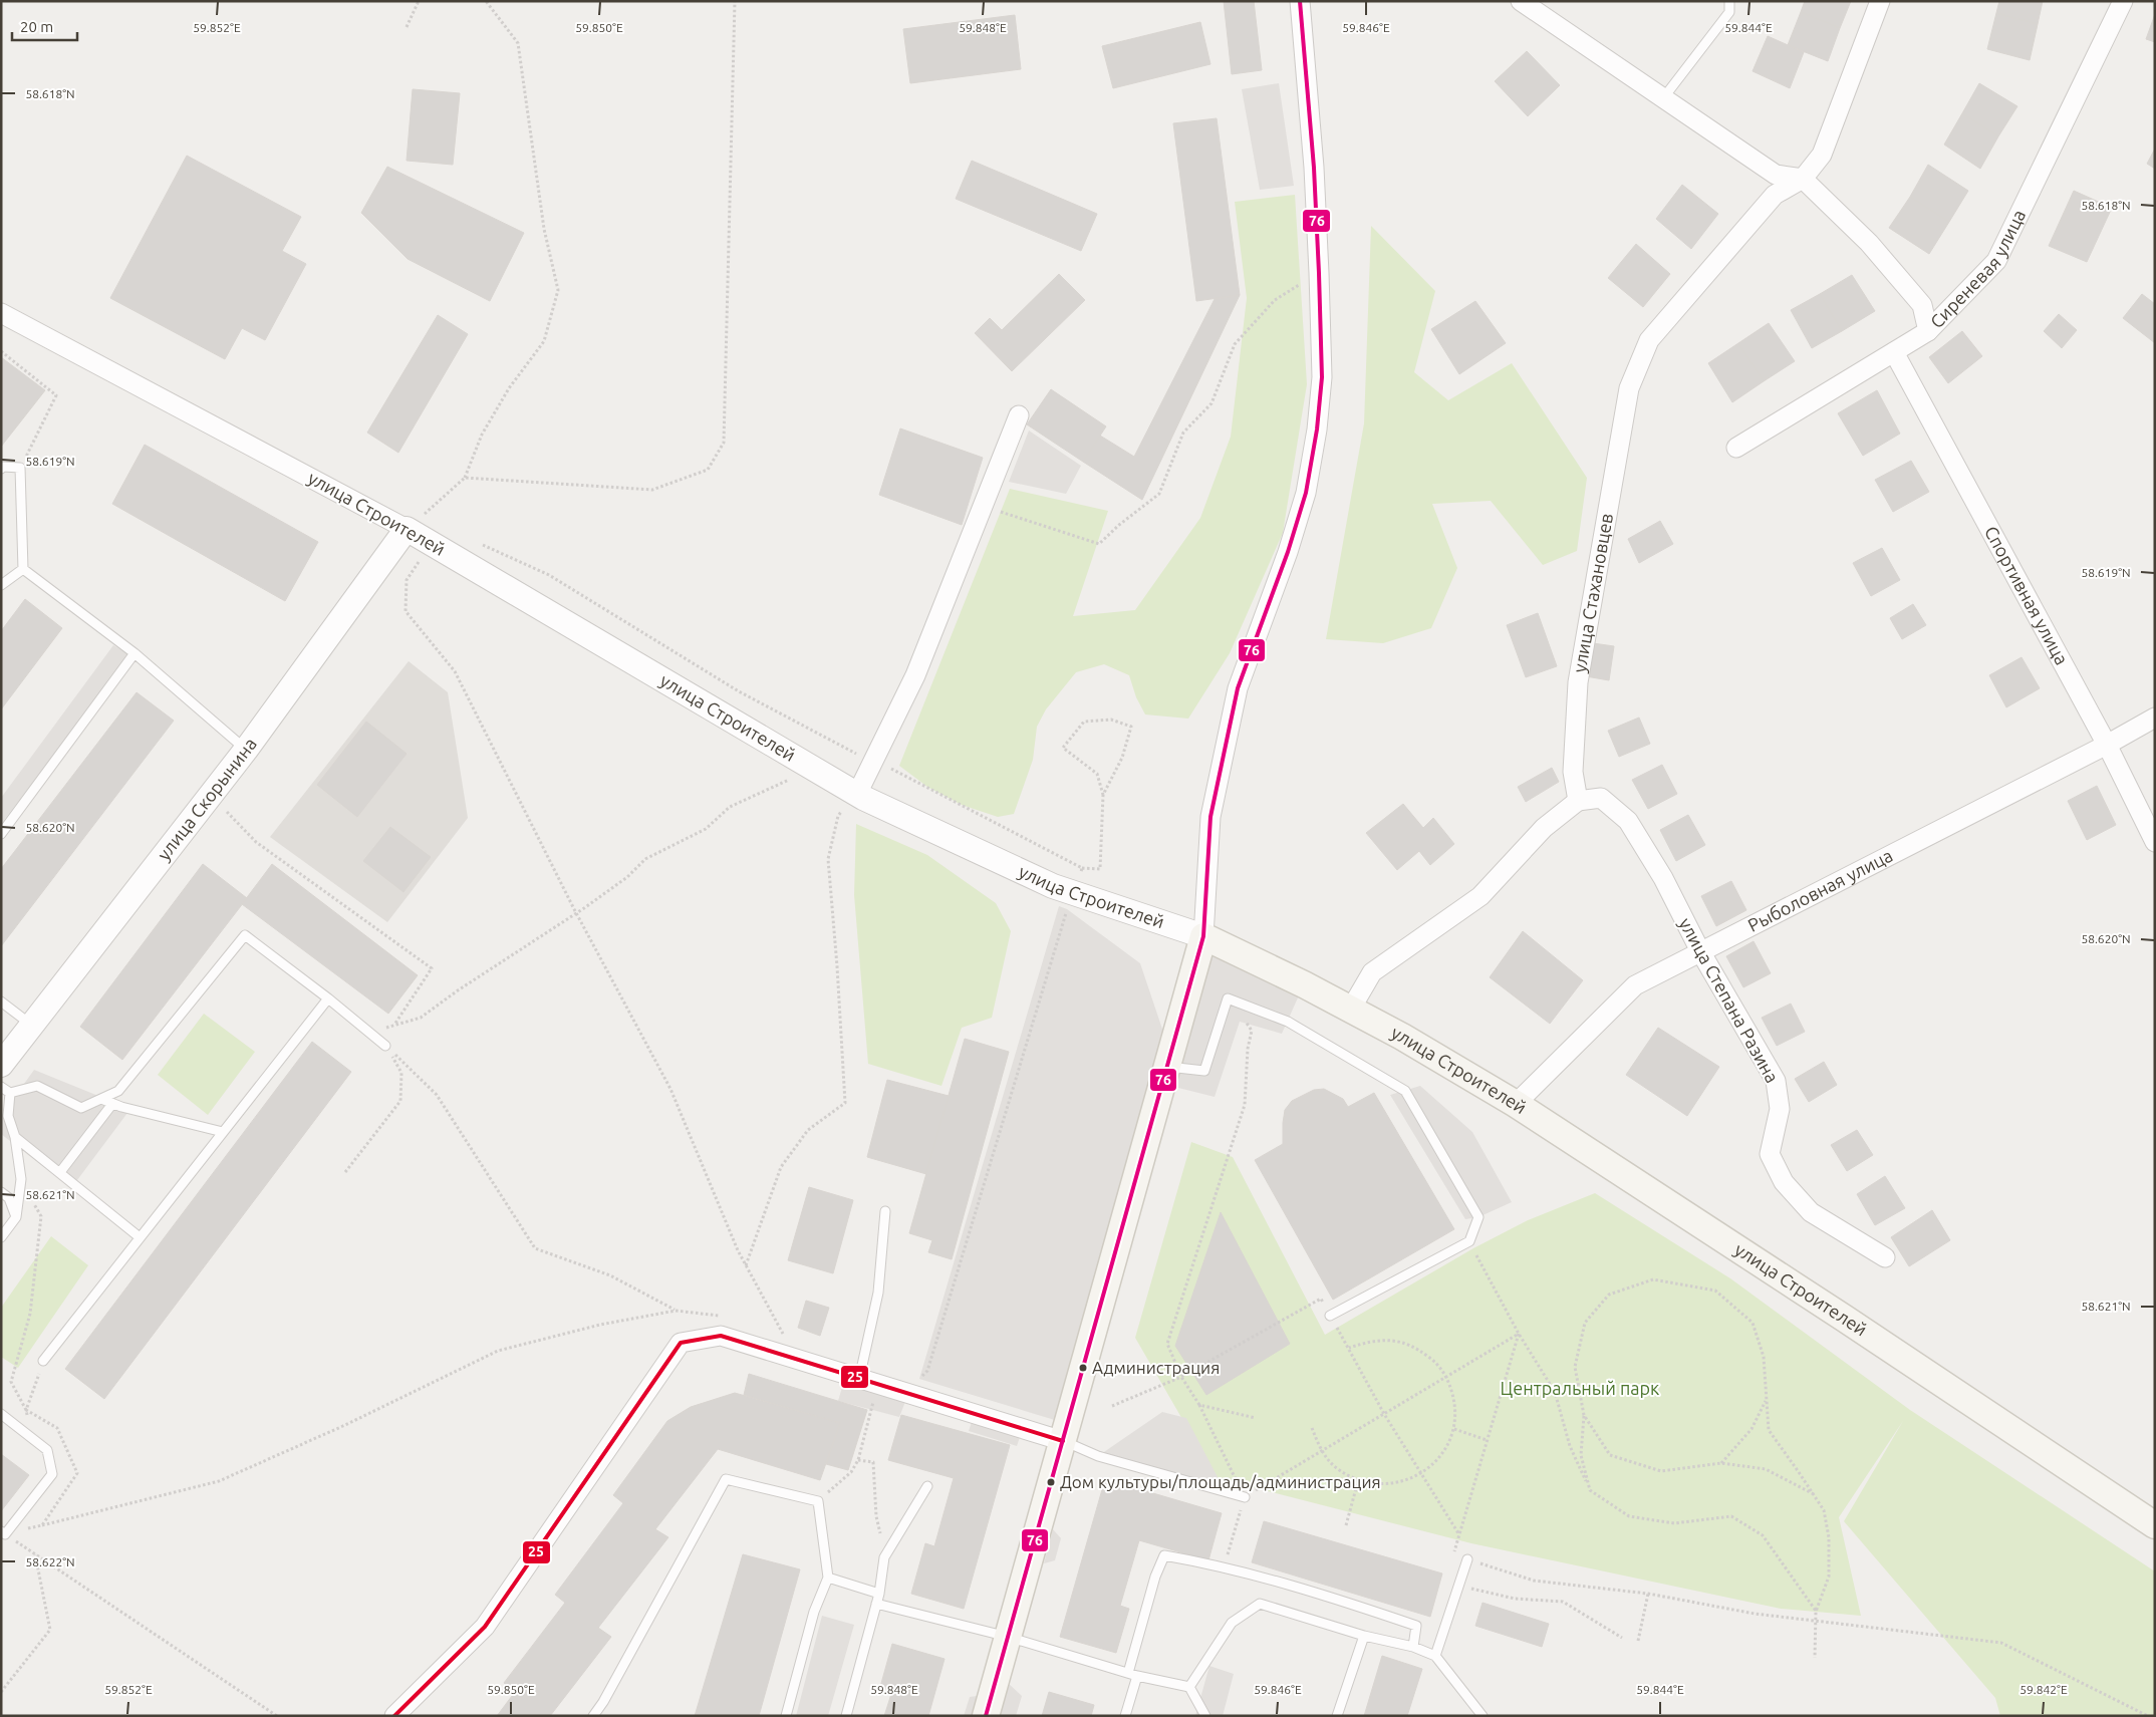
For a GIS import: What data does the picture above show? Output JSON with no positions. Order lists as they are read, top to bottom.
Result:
{
  "streets": {
    "main road": ["улица Строителей"],
    "street": [
      "Сиреневая улица",
      "улица Стахановцев",
      "Спортивная улица",
      "улица Скорынина",
      "Рыболовная улица",
      "улица Степана Разина"
    ]
  },
  "crossings": [
    ["Сиреневая улица", "Спортивная улица"],
    ["улица Строителей", "улица Скорынина"],
    ["улица Строителей", "Рыболовная улица"],
    ["улица Стахановцев", "улица Степана Разина"],
    ["Спортивная улица", "Рыболовная улица"],
    ["Рыболовная улица", "улица Степана Разина"]
  ],
  "parks": ["Центральный парк"],
  "places": ["Администрация", "Дом культуры/площадь/администрация"],
  "lines": ["transit line 76", "transit line 25"],
  "scale_bar": "20 m",
  "coordinates": [
    "59.852°E",
    "59.850°E",
    "59.848°E",
    "59.846°E",
    "59.844°E",
    "58.618°N",
    "58.619°N",
    "58.620°N",
    "58.621°N",
    "58.622°N",
    "59.842°E"
  ]
}
